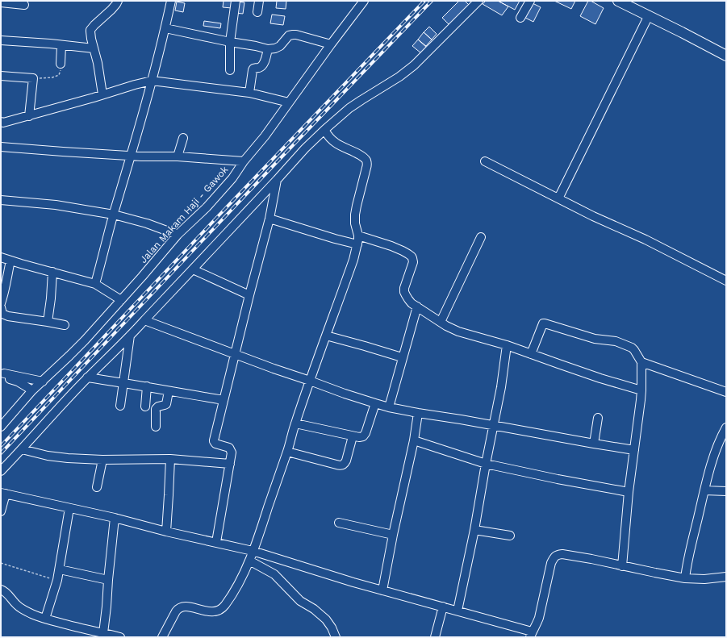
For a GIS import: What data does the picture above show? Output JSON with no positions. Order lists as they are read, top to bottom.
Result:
{
  "streets": {
    "street": ["Jalan Makam Haji - Gawok"]
  }
}
